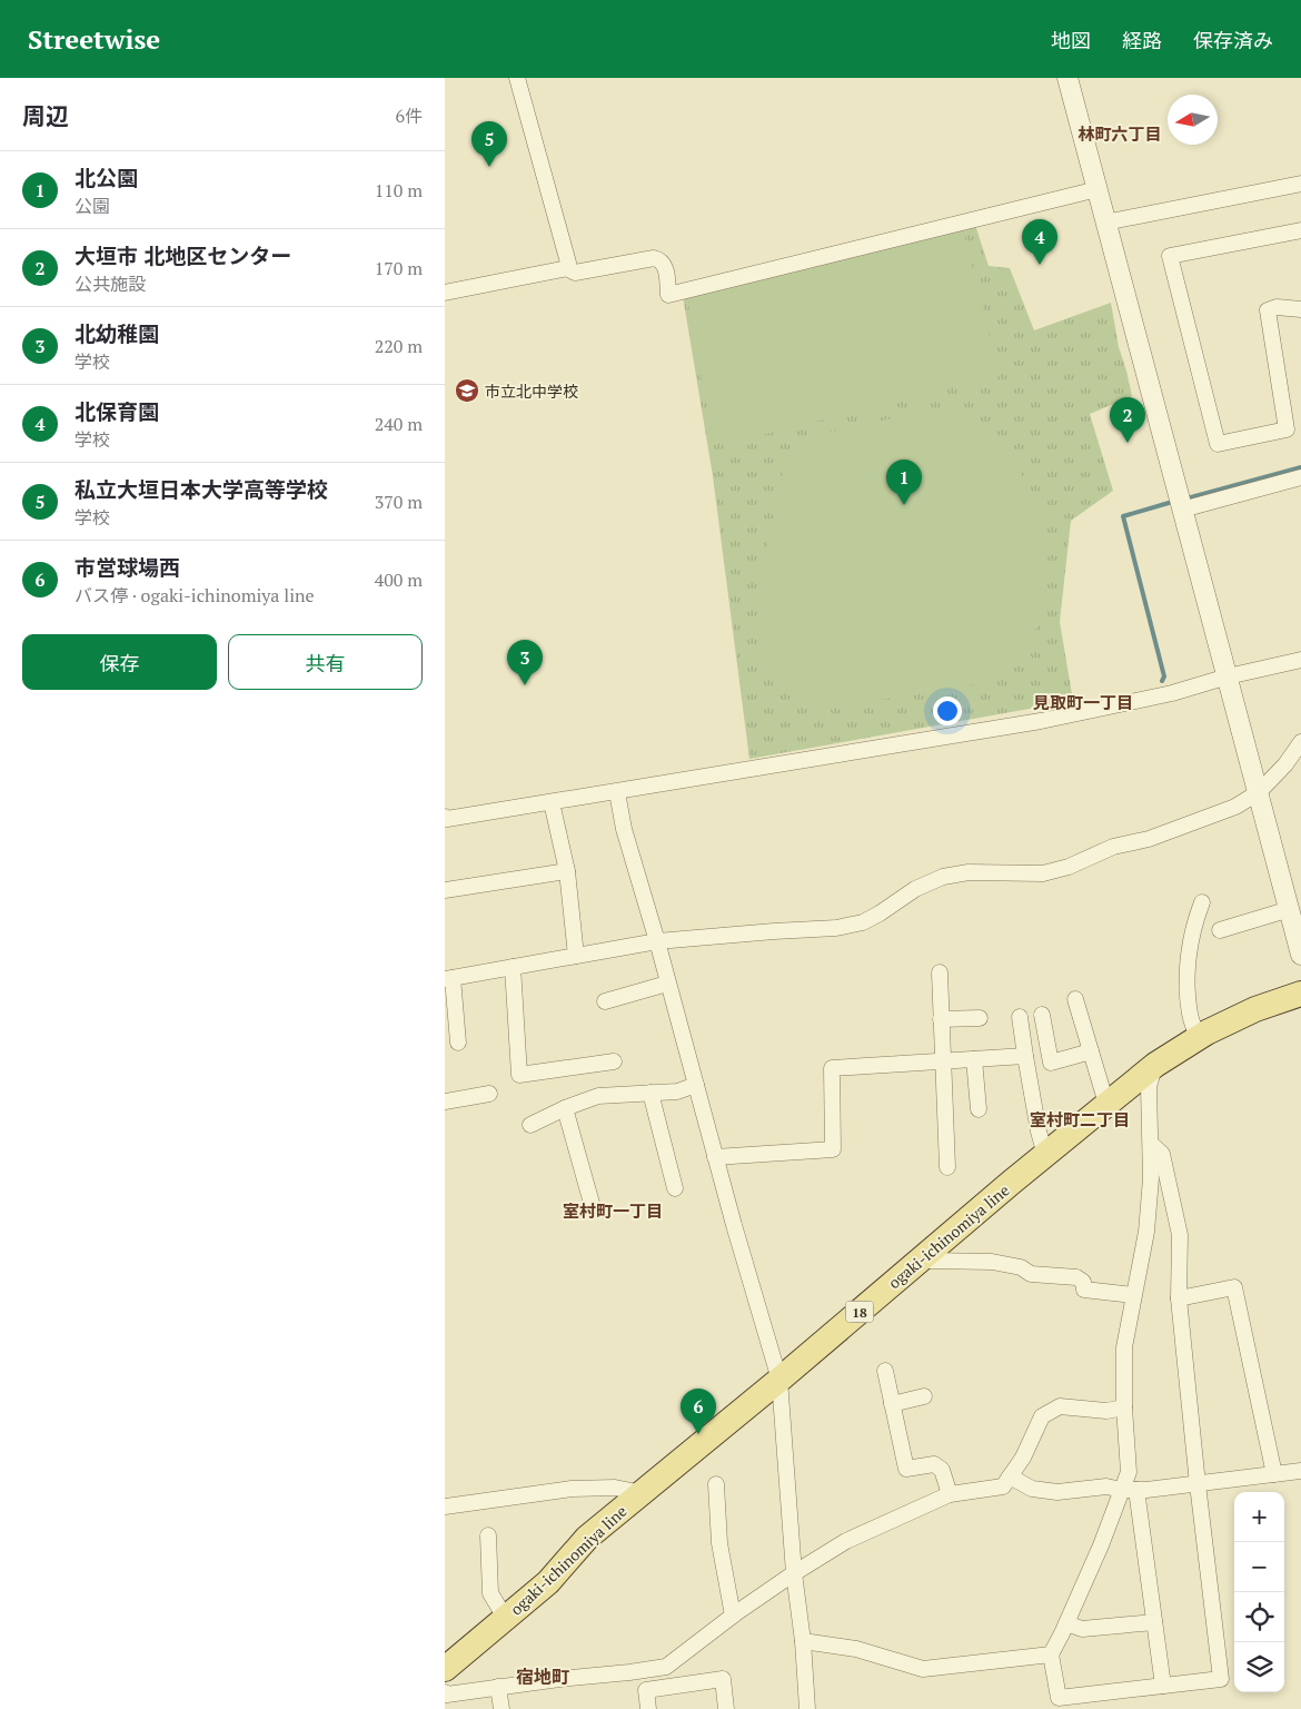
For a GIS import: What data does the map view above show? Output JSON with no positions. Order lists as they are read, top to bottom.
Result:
{
  "streets": {
    "main road": ["ogaki-ichinomiya line", "18"]
  },
  "districts": [
    "林町六丁目",
    "見取町一丁目",
    "室村町二丁目",
    "室村町一丁目",
    "宿地町"
  ],
  "places": {
    "school or university": ["市立北中学校"]
  },
  "north": "left",
  "page": {
    "header": "Streetwise",
    "nav": ["地図", "経路", "保存済み"],
    "heading": ["周辺", "6件"],
    "pins": [
      "5",
      "4",
      "2",
      "1",
      "3",
      "6"
    ],
    "list": [
      {
        "mark": "1",
        "name": "北公園",
        "note": "公園",
        "value": "110 m"
      },
      {
        "mark": "2",
        "name": "大垣市 北地区センター",
        "note": "公共施設",
        "value": "170 m"
      },
      {
        "mark": "3",
        "name": "北幼稚園",
        "note": "学校",
        "value": "220 m"
      },
      {
        "mark": "4",
        "name": "北保育園",
        "note": "学校",
        "value": "240 m"
      },
      {
        "mark": "5",
        "name": "私立大垣日本大学高等学校",
        "note": "学校",
        "value": "370 m"
      },
      {
        "mark": "6",
        "name": "市営球場西",
        "note": "バス停 · ogaki-ichinomiya line",
        "value": "400 m"
      }
    ],
    "buttons": ["保存", "共有"],
    "map_buttons": ["+", "−"]
  }
}
